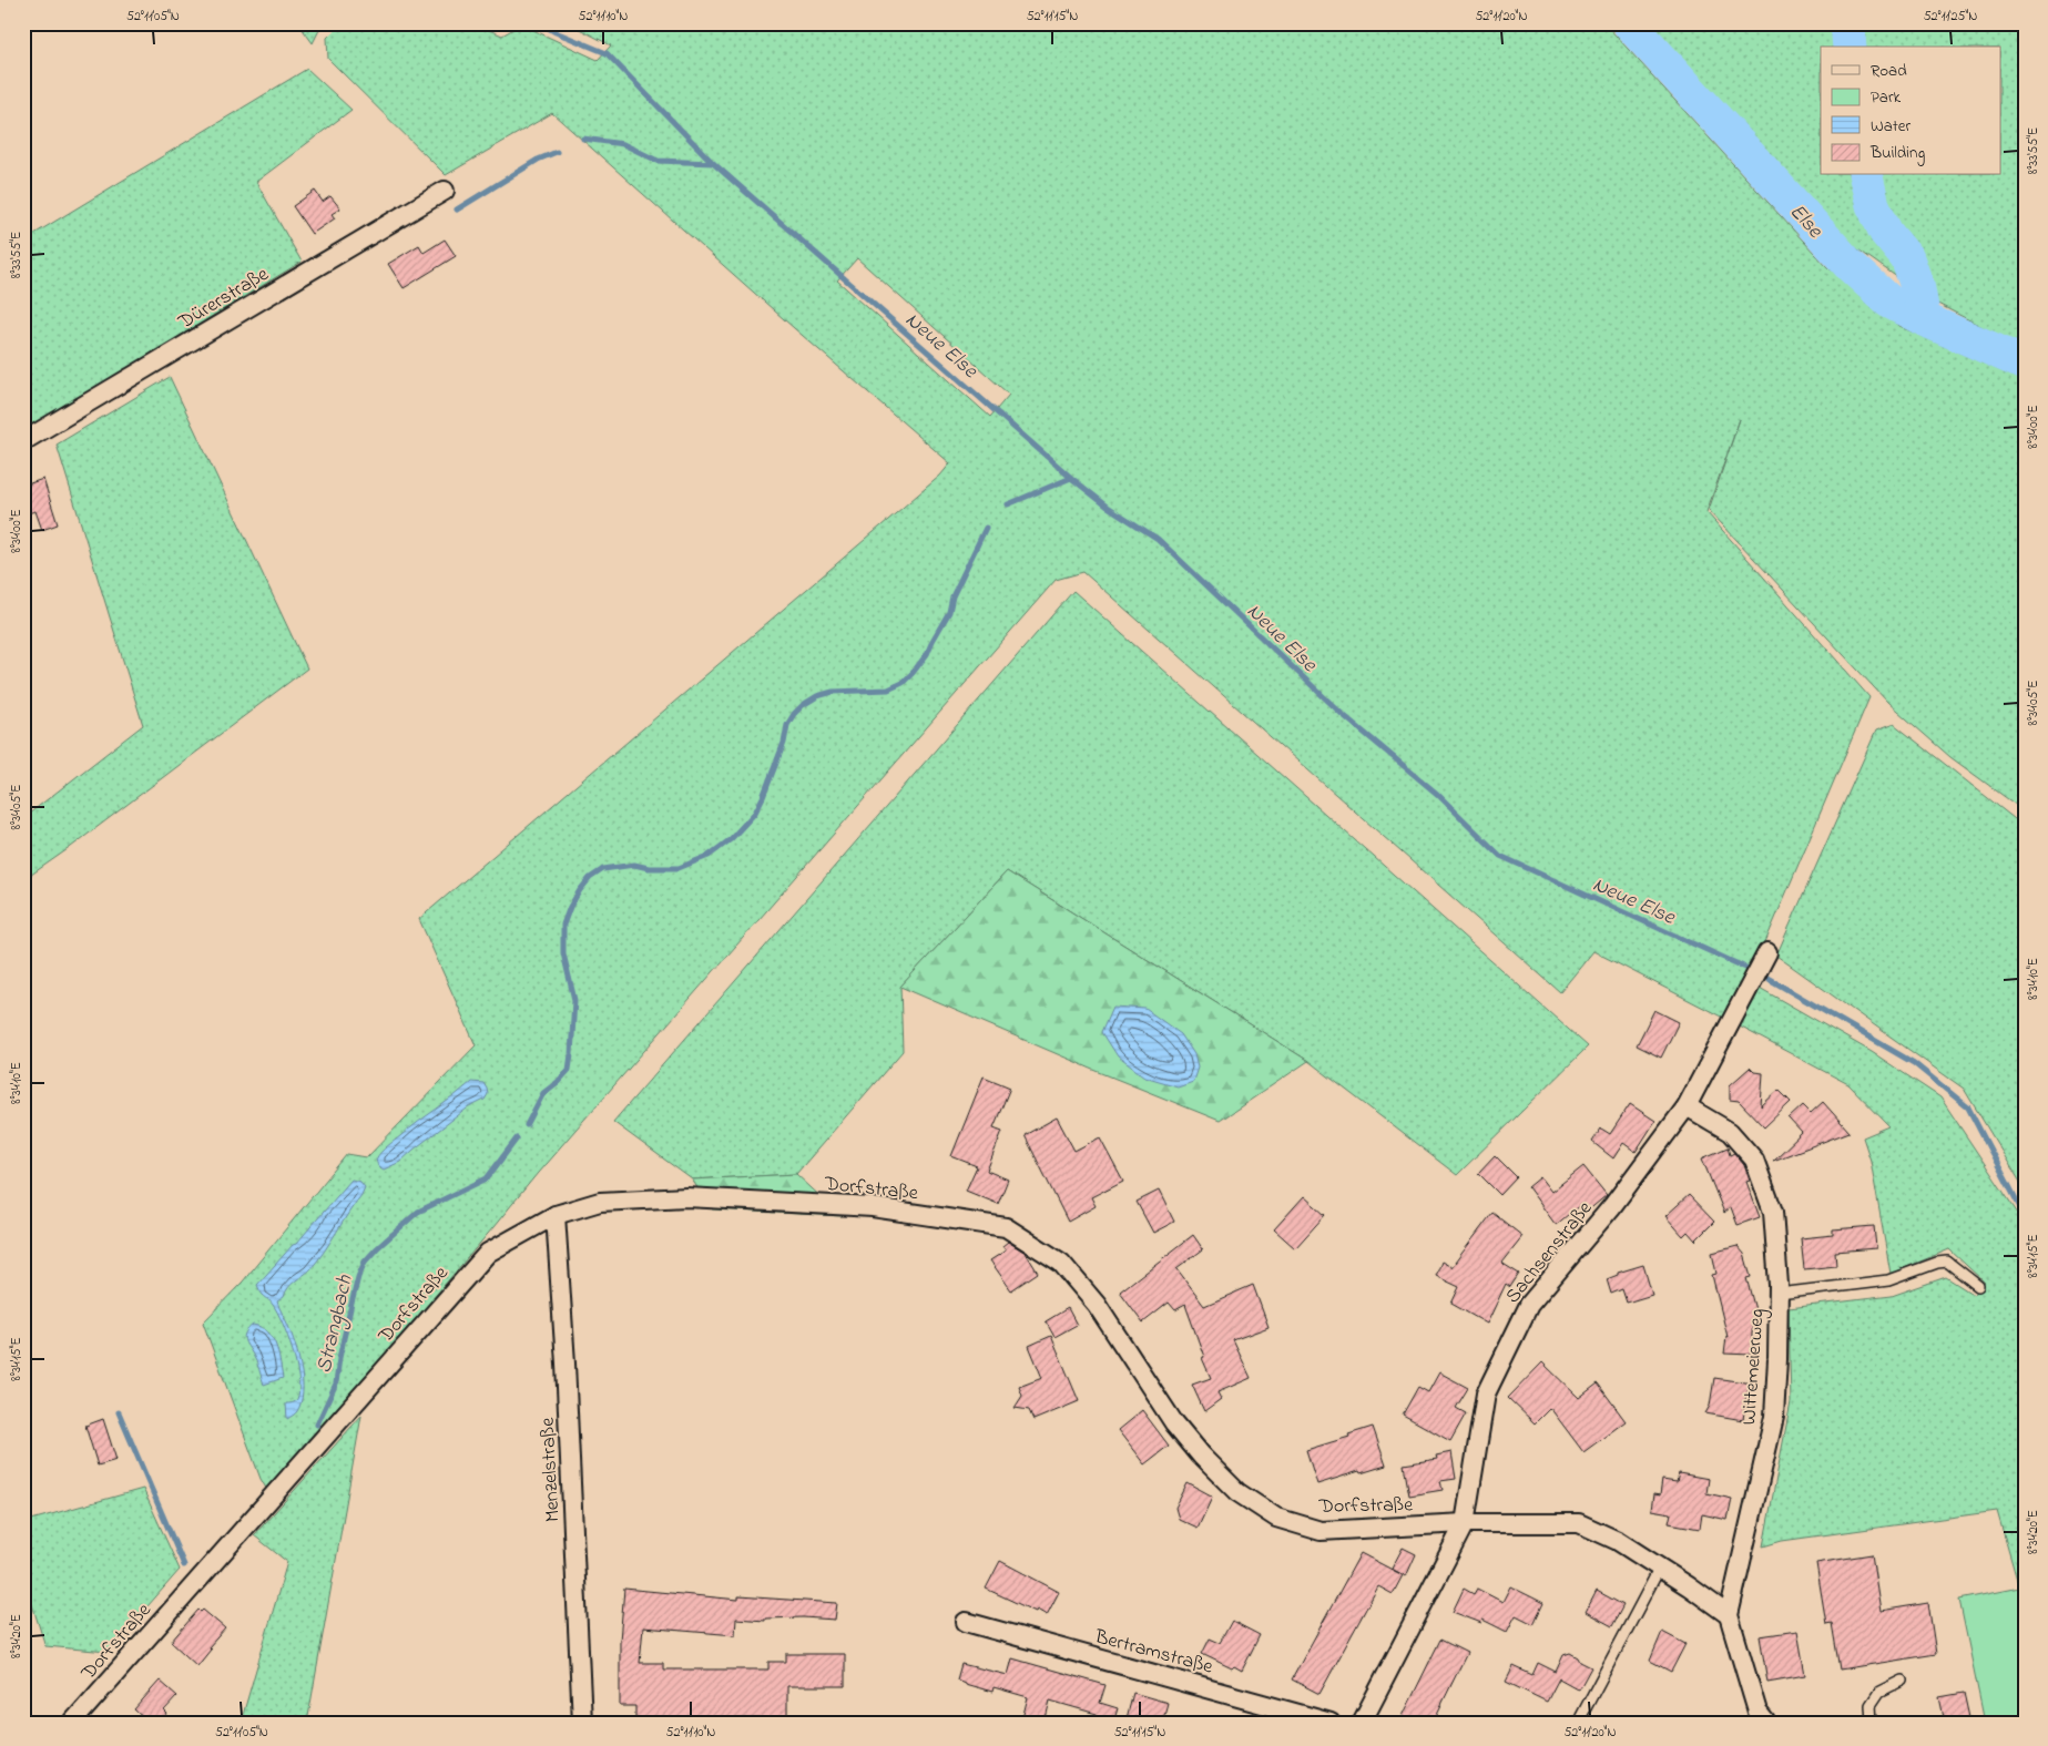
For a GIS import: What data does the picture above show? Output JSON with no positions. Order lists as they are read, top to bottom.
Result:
{
  "streets": {
    "street": [
      "Dürerstraße",
      "Dorfstraße",
      "Sachsenstraße",
      "Wittemeierweg",
      "Menzelstraße",
      "Bertramstraße"
    ]
  },
  "crossings": [
    ["Dorfstraße", "Sachsenstraße"],
    ["Dorfstraße", "Wittemeierweg"],
    ["Dorfstraße", "Menzelstraße"],
    ["Sachsenstraße", "Wittemeierweg"]
  ],
  "water": ["Else", "Neue Else", "Strangbach"],
  "legend": [
    "Road",
    "Park",
    "Water",
    "Building"
  ],
  "coordinates": [
    "52°11'05\"N",
    "52°11'10\"N",
    "52°11'15\"N",
    "52°11'20\"N",
    "52°11'25\"N",
    "8°33'55\"E",
    "8°34'00\"E",
    "8°34'05\"E",
    "8°34'10\"E",
    "8°34'15\"E",
    "8°34'20\"E"
  ]
}
